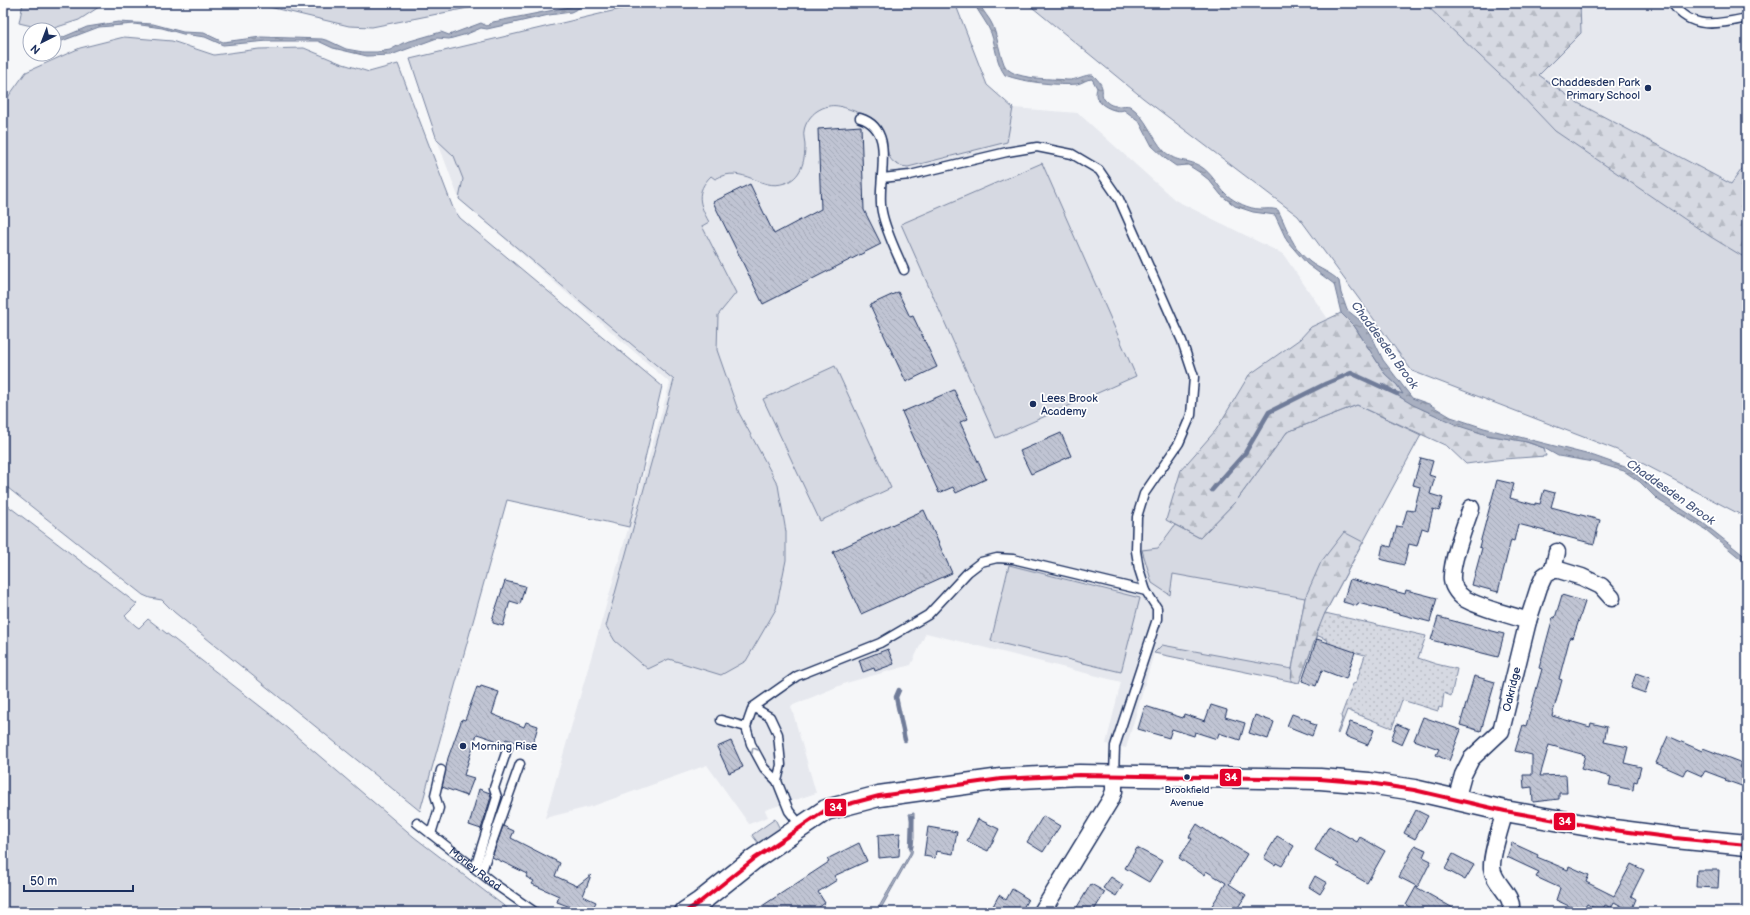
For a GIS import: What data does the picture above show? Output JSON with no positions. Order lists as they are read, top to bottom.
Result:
{
  "streets": {
    "street": ["Oakridge"],
    "lane": ["Morley Road"]
  },
  "water": ["Chaddesden Brook"],
  "places": [
    "Chaddesden Park Primary School",
    "Lees Brook Academy",
    "Morning Rise",
    "Brookfield Avenue"
  ],
  "lines": ["transit line 34"],
  "scale_bar": "50 m",
  "north": "bottom left"
}
